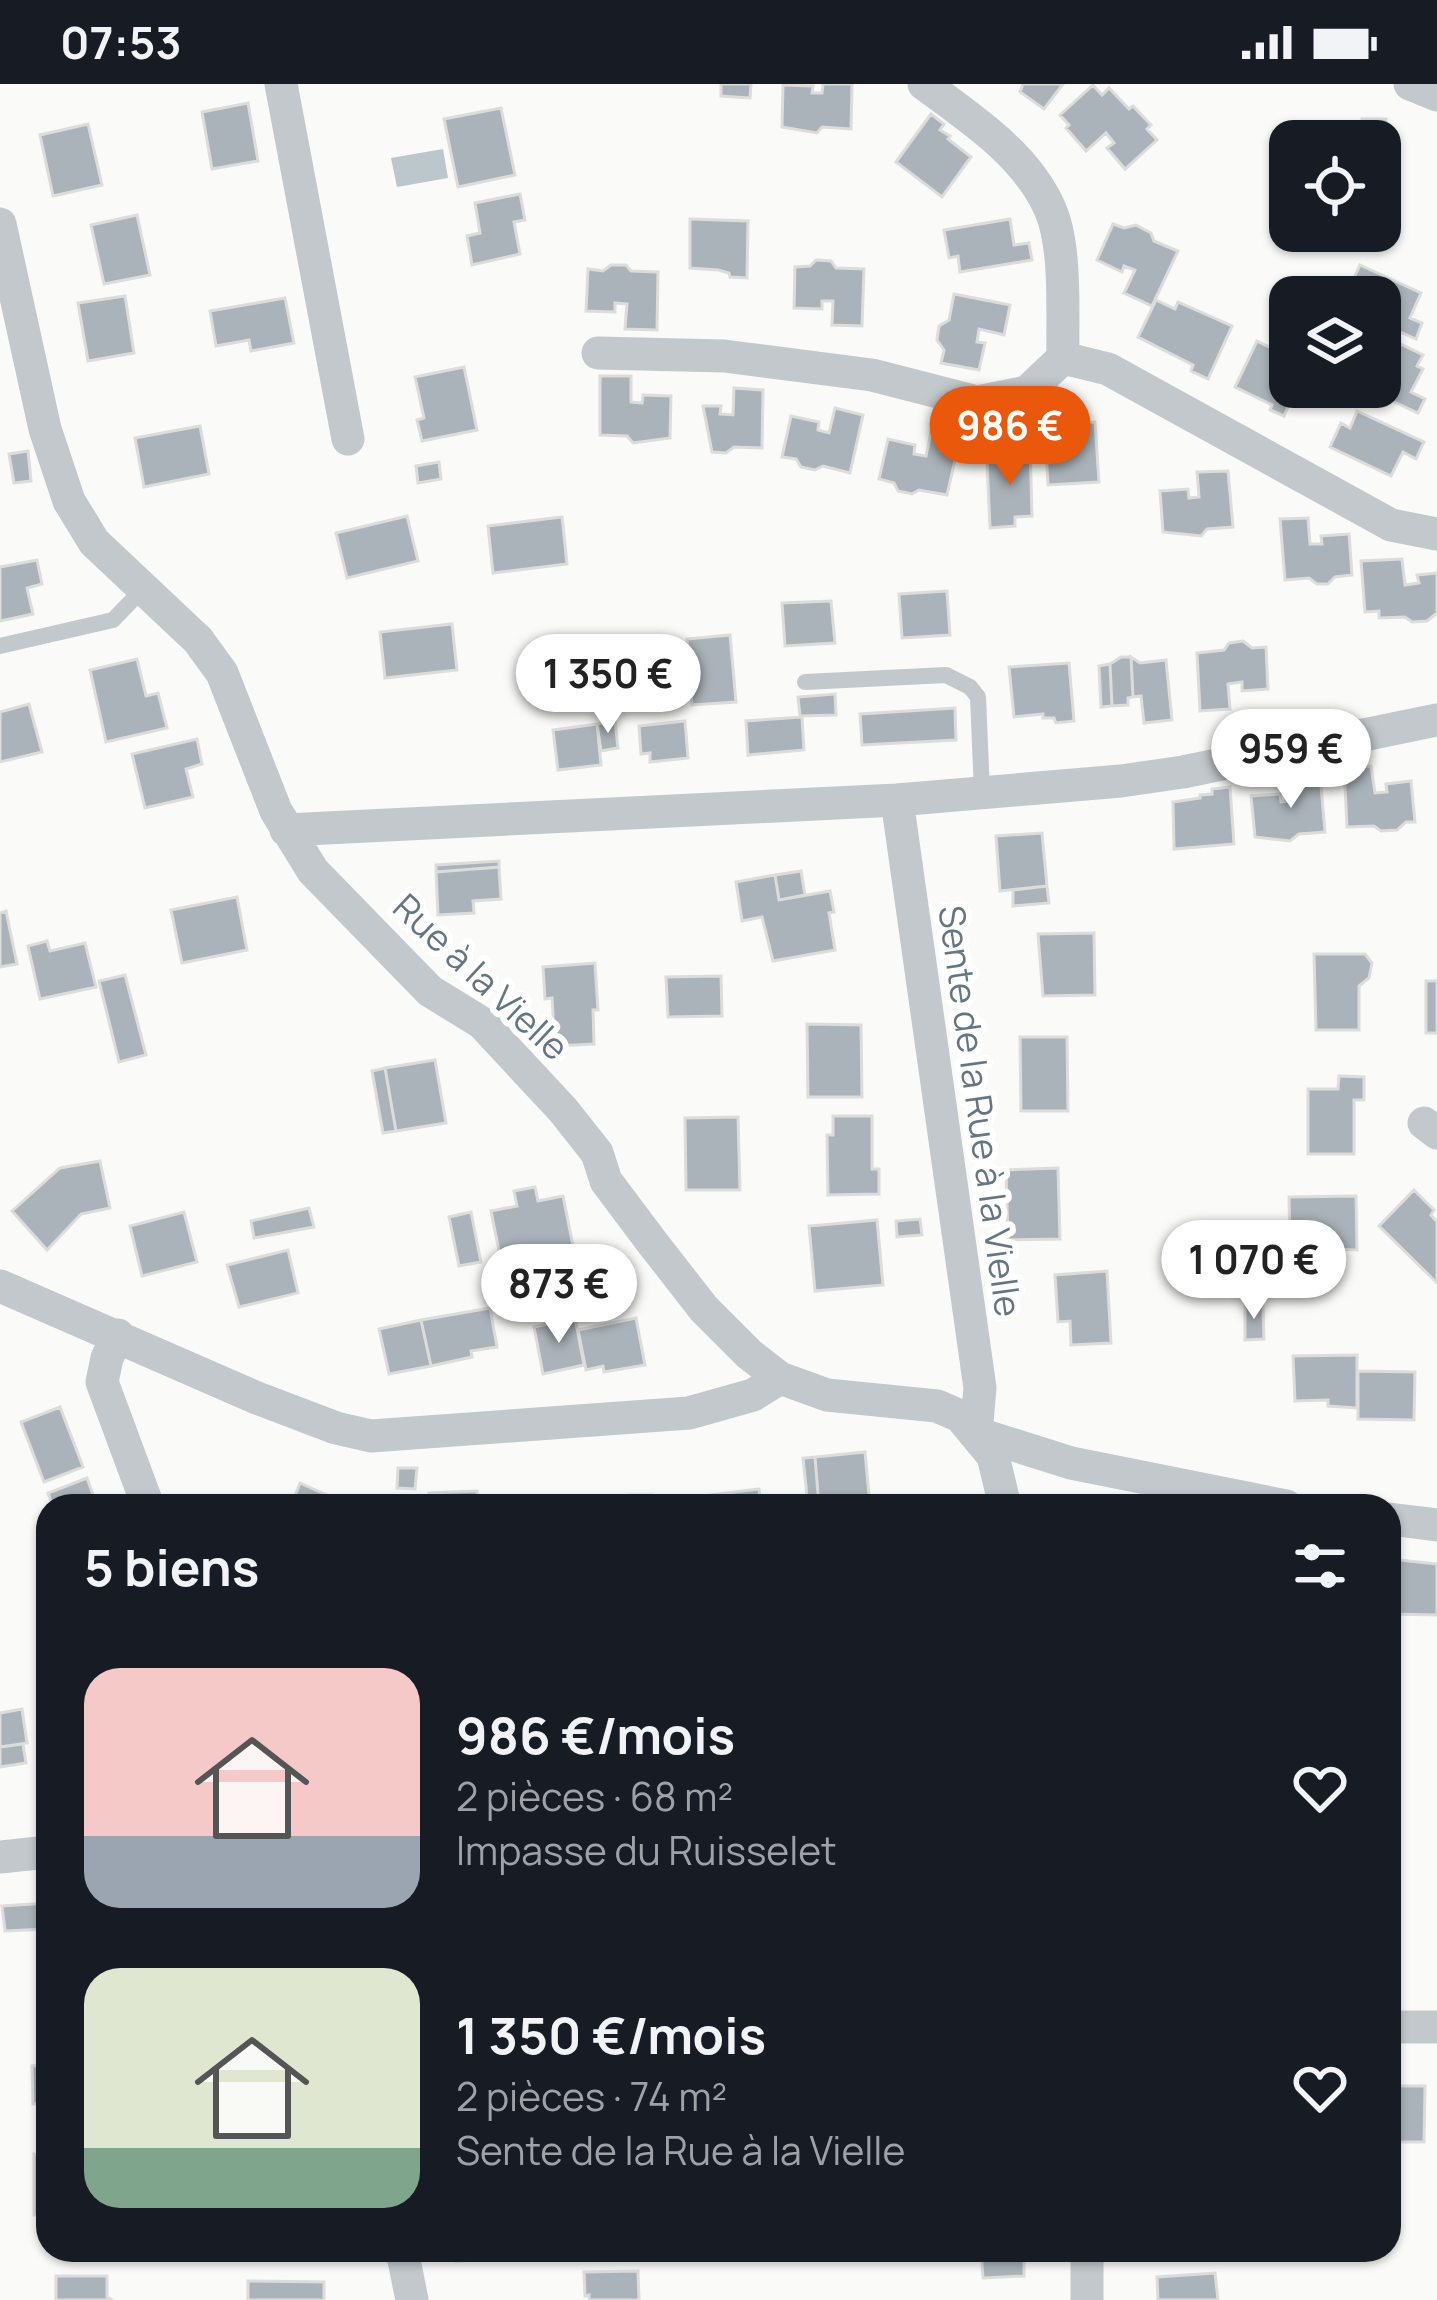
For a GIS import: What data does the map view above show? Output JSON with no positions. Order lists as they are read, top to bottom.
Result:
{
  "streets": {
    "street": ["Rue à la Vielle", "Sente de la Rue à la Vielle"]
  },
  "crossings": [
    ["Rue à la Vielle", "Sente de la Rue à la Vielle"]
  ],
  "page": {
    "status": "07:53",
    "price": [
      "986 €",
      "1 350 €",
      "959 €",
      "1 070 €",
      "873 €"
    ],
    "heading": "5 biens",
    "list": [
      {
        "name": "986 €/mois",
        "note": "2 pièces · 68 m² · Impasse du Ruisselet"
      },
      {
        "name": "1 350 €/mois",
        "note": "2 pièces · 74 m² · Sente de la Rue à la Vielle"
      }
    ]
  }
}
